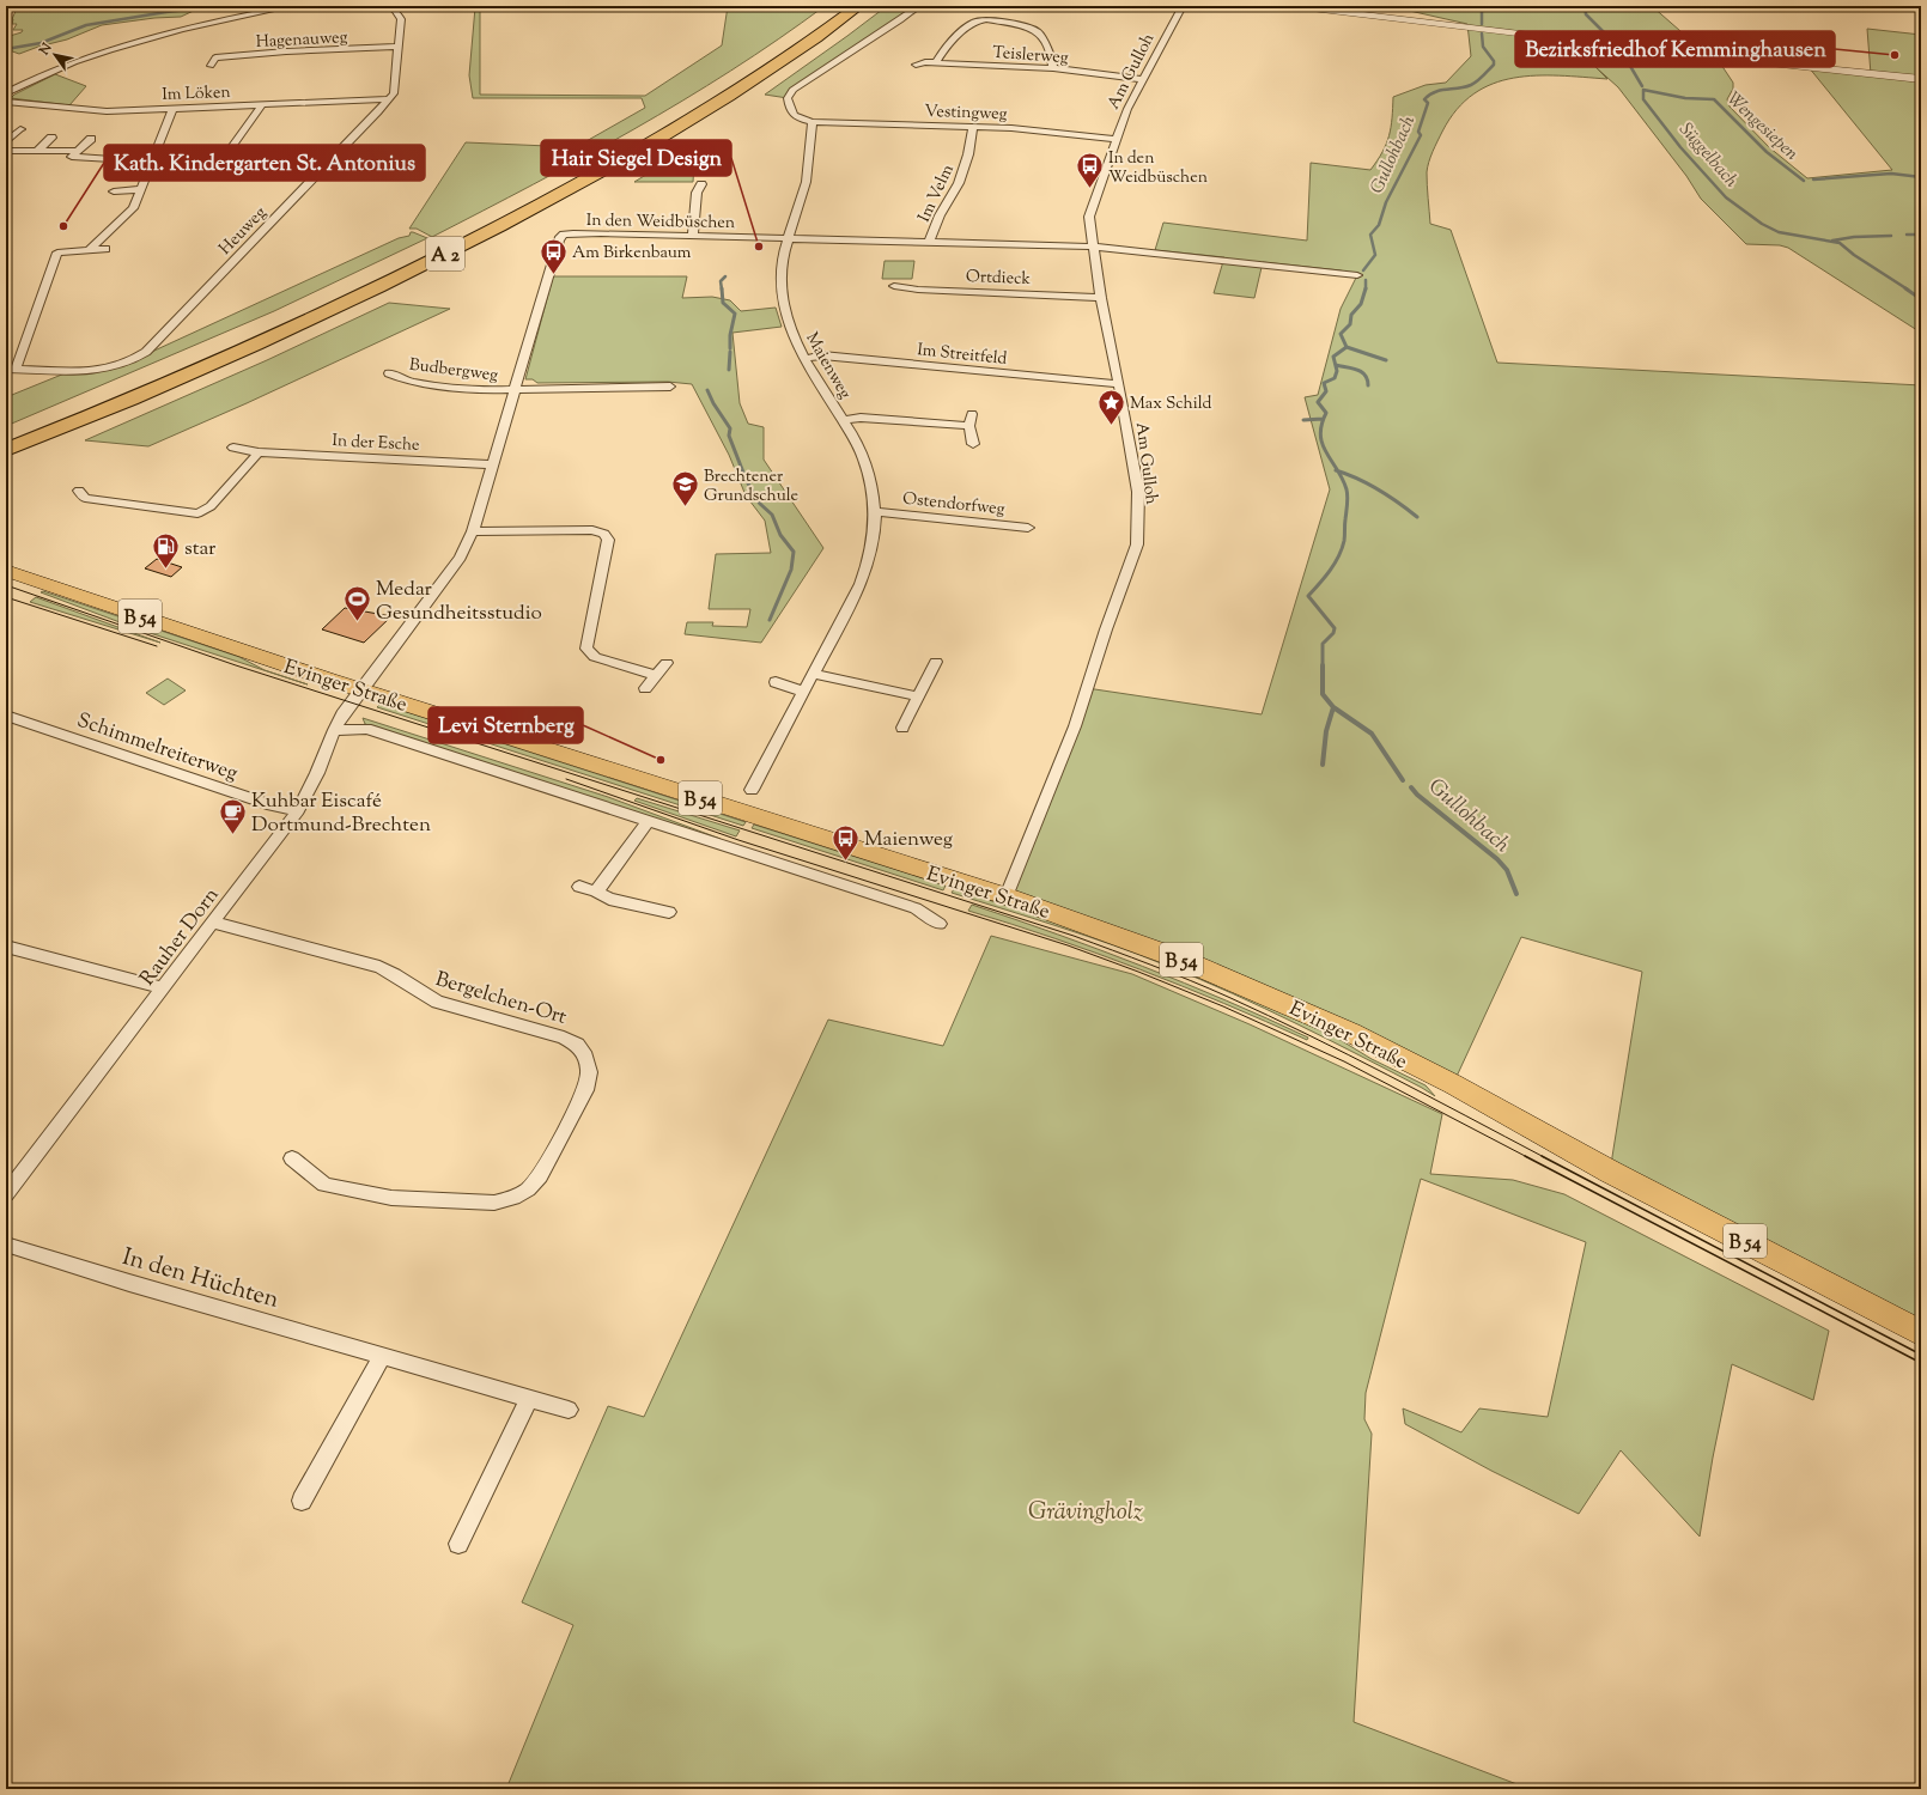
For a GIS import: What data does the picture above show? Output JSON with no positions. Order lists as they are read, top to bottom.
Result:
{
  "streets": {
    "highway": ["A 2"],
    "main road": ["B 54", "Evinger Straße"],
    "street": [
      "Hagenauweg",
      "Teislerweg",
      "Am Gulloh",
      "Im Löken",
      "Vestingweg",
      "Im Velm",
      "In den Weidbüschen",
      "Heuweg",
      "Ortdieck",
      "Im Streitfeld",
      "Maienweg",
      "Budbergweg",
      "In der Esche",
      "Ostendorfweg",
      "Schimmelreiterweg",
      "Rauher Dorn",
      "Bergelchen-Ort",
      "In den Hüchten"
    ]
  },
  "crossings": [
    ["Hagenauweg", "Heuweg"],
    ["Teislerweg", "Am Gulloh"],
    ["Am Gulloh", "Vestingweg"],
    ["Am Gulloh", "In den Weidbüschen"],
    ["Am Gulloh", "Ortdieck"],
    ["Am Gulloh", "Im Streitfeld"],
    ["Am Gulloh", "Evinger Straße"],
    ["Im Löken", "Heuweg"],
    ["Vestingweg", "Im Velm"],
    ["Vestingweg", "Maienweg"],
    ["Im Velm", "In den Weidbüschen"],
    ["In den Weidbüschen", "Maienweg"],
    ["In den Weidbüschen", "Budbergweg"],
    ["Im Streitfeld", "Maienweg"],
    ["Maienweg", "Ostendorfweg"],
    ["Evinger Straße", "Rauher Dorn"],
    ["Schimmelreiterweg", "Rauher Dorn"],
    ["Rauher Dorn", "Bergelchen-Ort"]
  ],
  "water": ["Wengesiepen", "Gullohbach", "Süggelbach"],
  "parks": ["Grävingholz"],
  "places": {
    "other": [
      "Bezirksfriedhof Kemminghausen",
      "Kath. Kindergarten St. Antonius",
      "Hair Siegel Design",
      "Levi Sternberg"
    ],
    "bus stop": ["In den Weidbüschen", "Am Birkenbaum", "Maienweg"],
    "place": ["Max Schild"],
    "school or university": ["Brechtener Grundschule"],
    "fuel station": ["star"],
    "sports": ["Medar Gesundheitsstudio"],
    "cafe": ["Kuhbar Eiscafé Dortmund-Brechten"]
  },
  "north": "top left"
}
